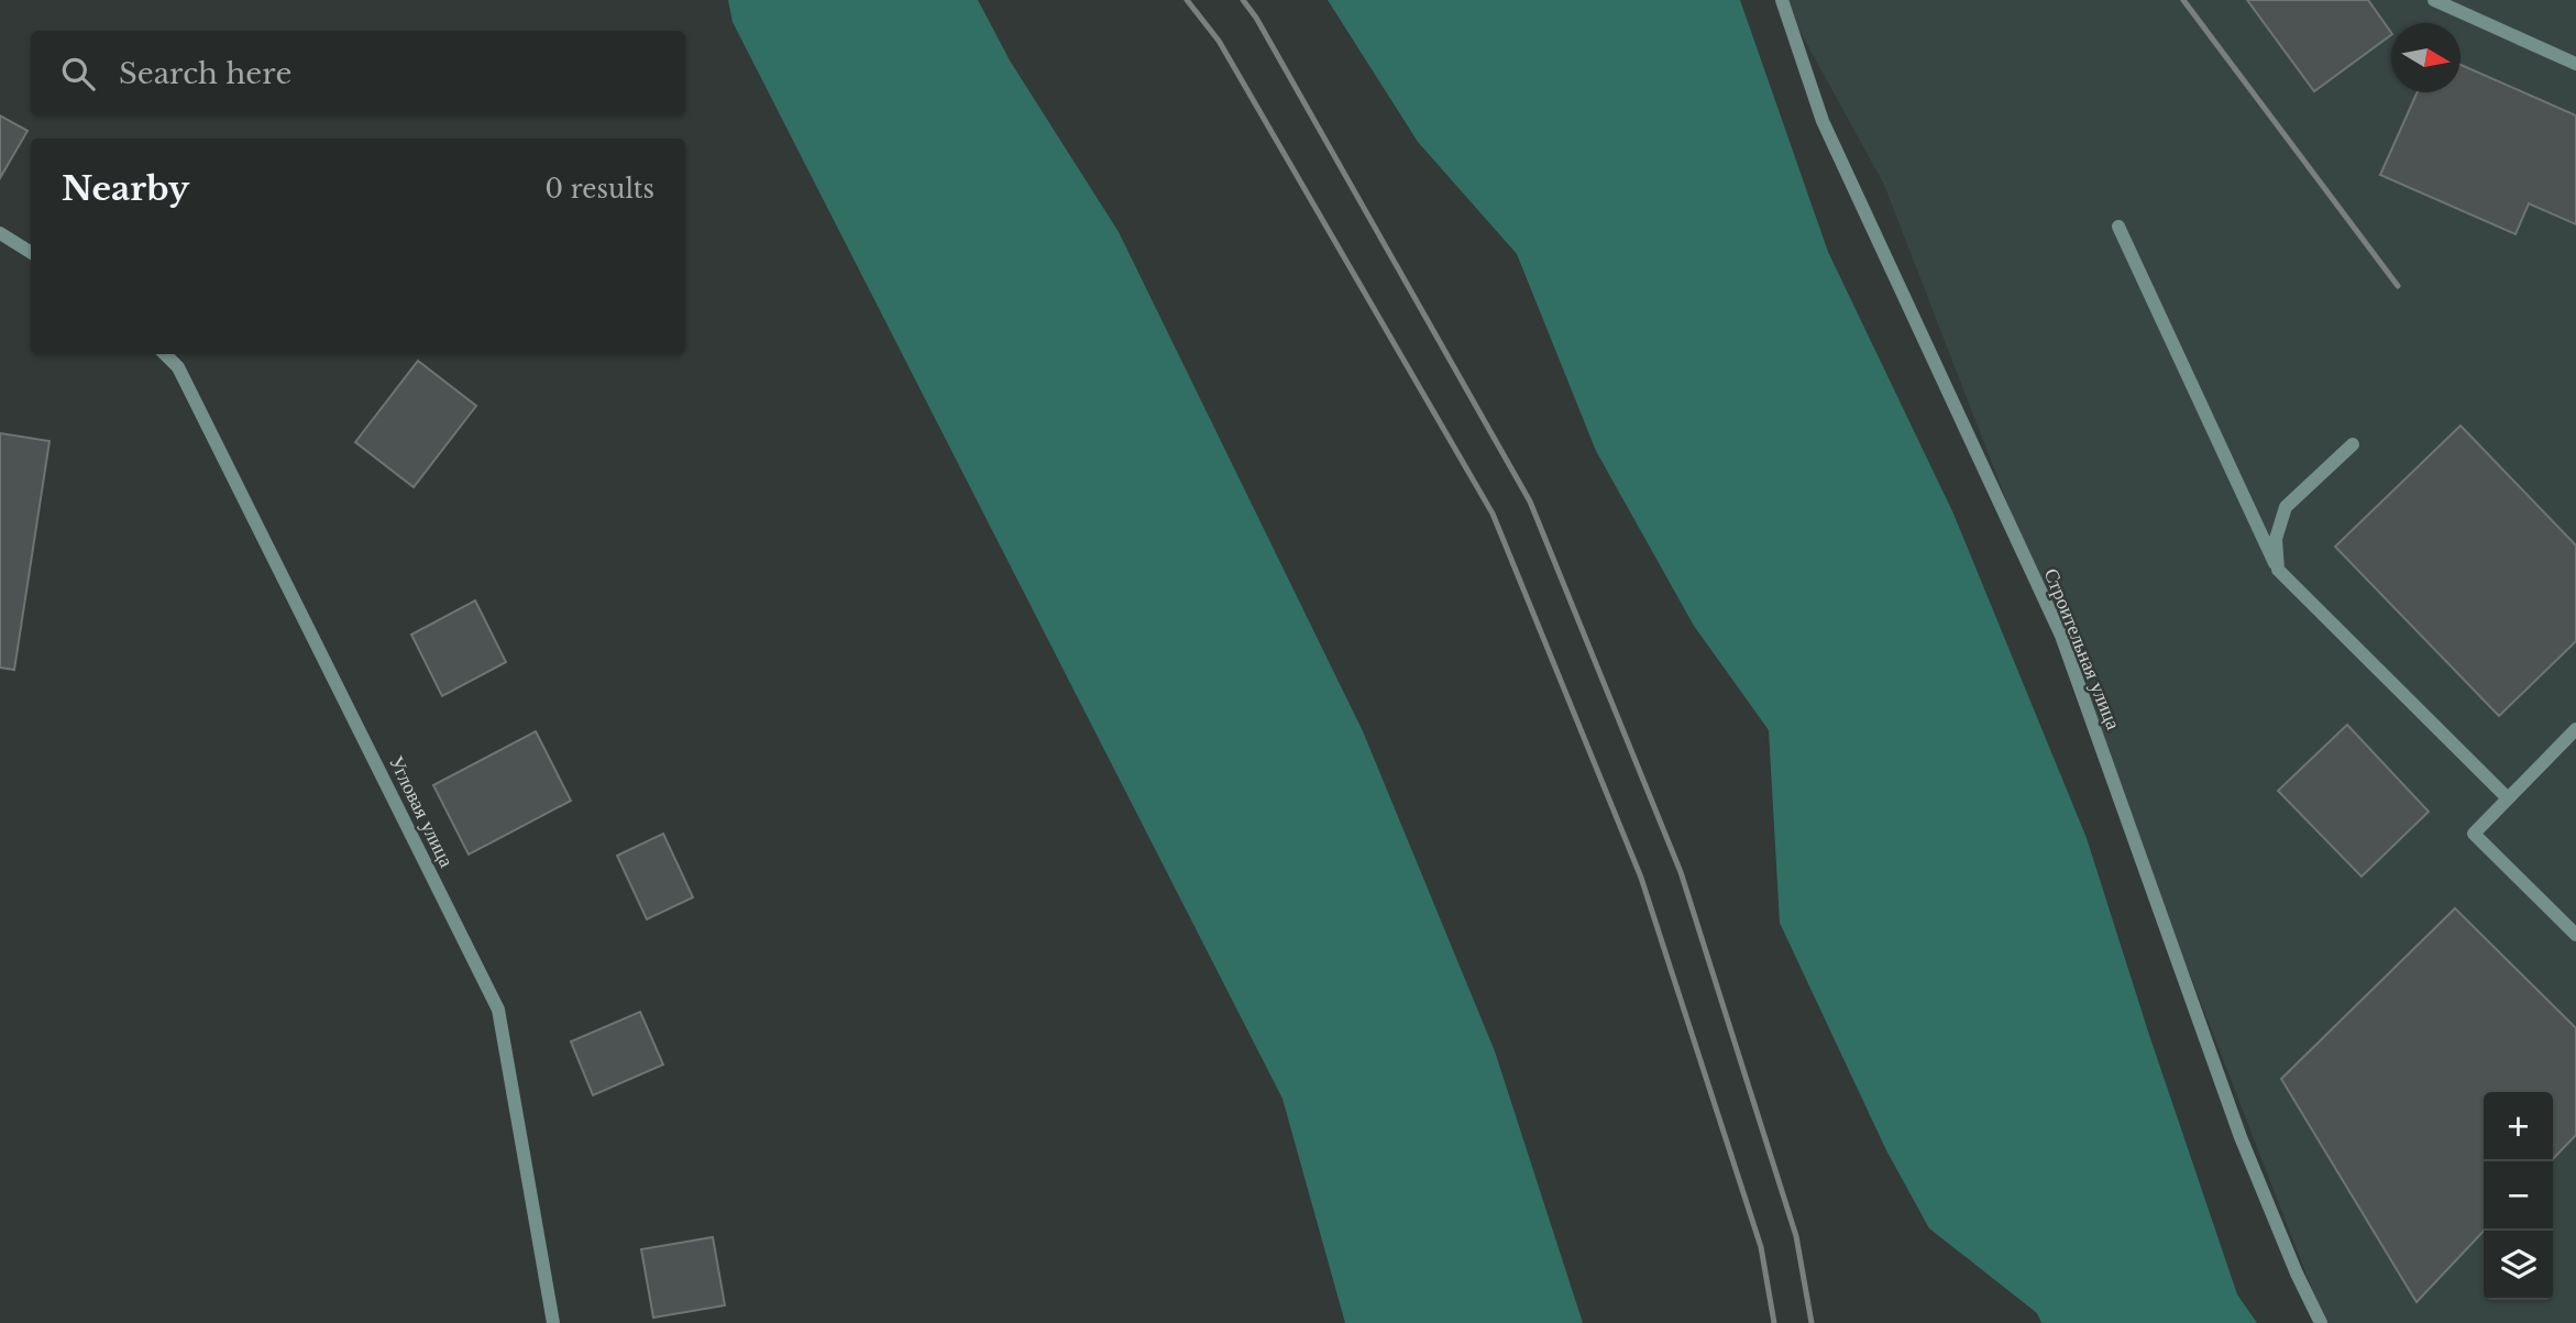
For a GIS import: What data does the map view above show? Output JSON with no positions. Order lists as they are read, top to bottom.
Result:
{
  "streets": {
    "street": ["Строительная улица", "Угловая улица"]
  },
  "north": "right",
  "page": {
    "search": "Search here",
    "heading": ["Nearby", "0 results"],
    "map_buttons": ["+", "−"]
  }
}
